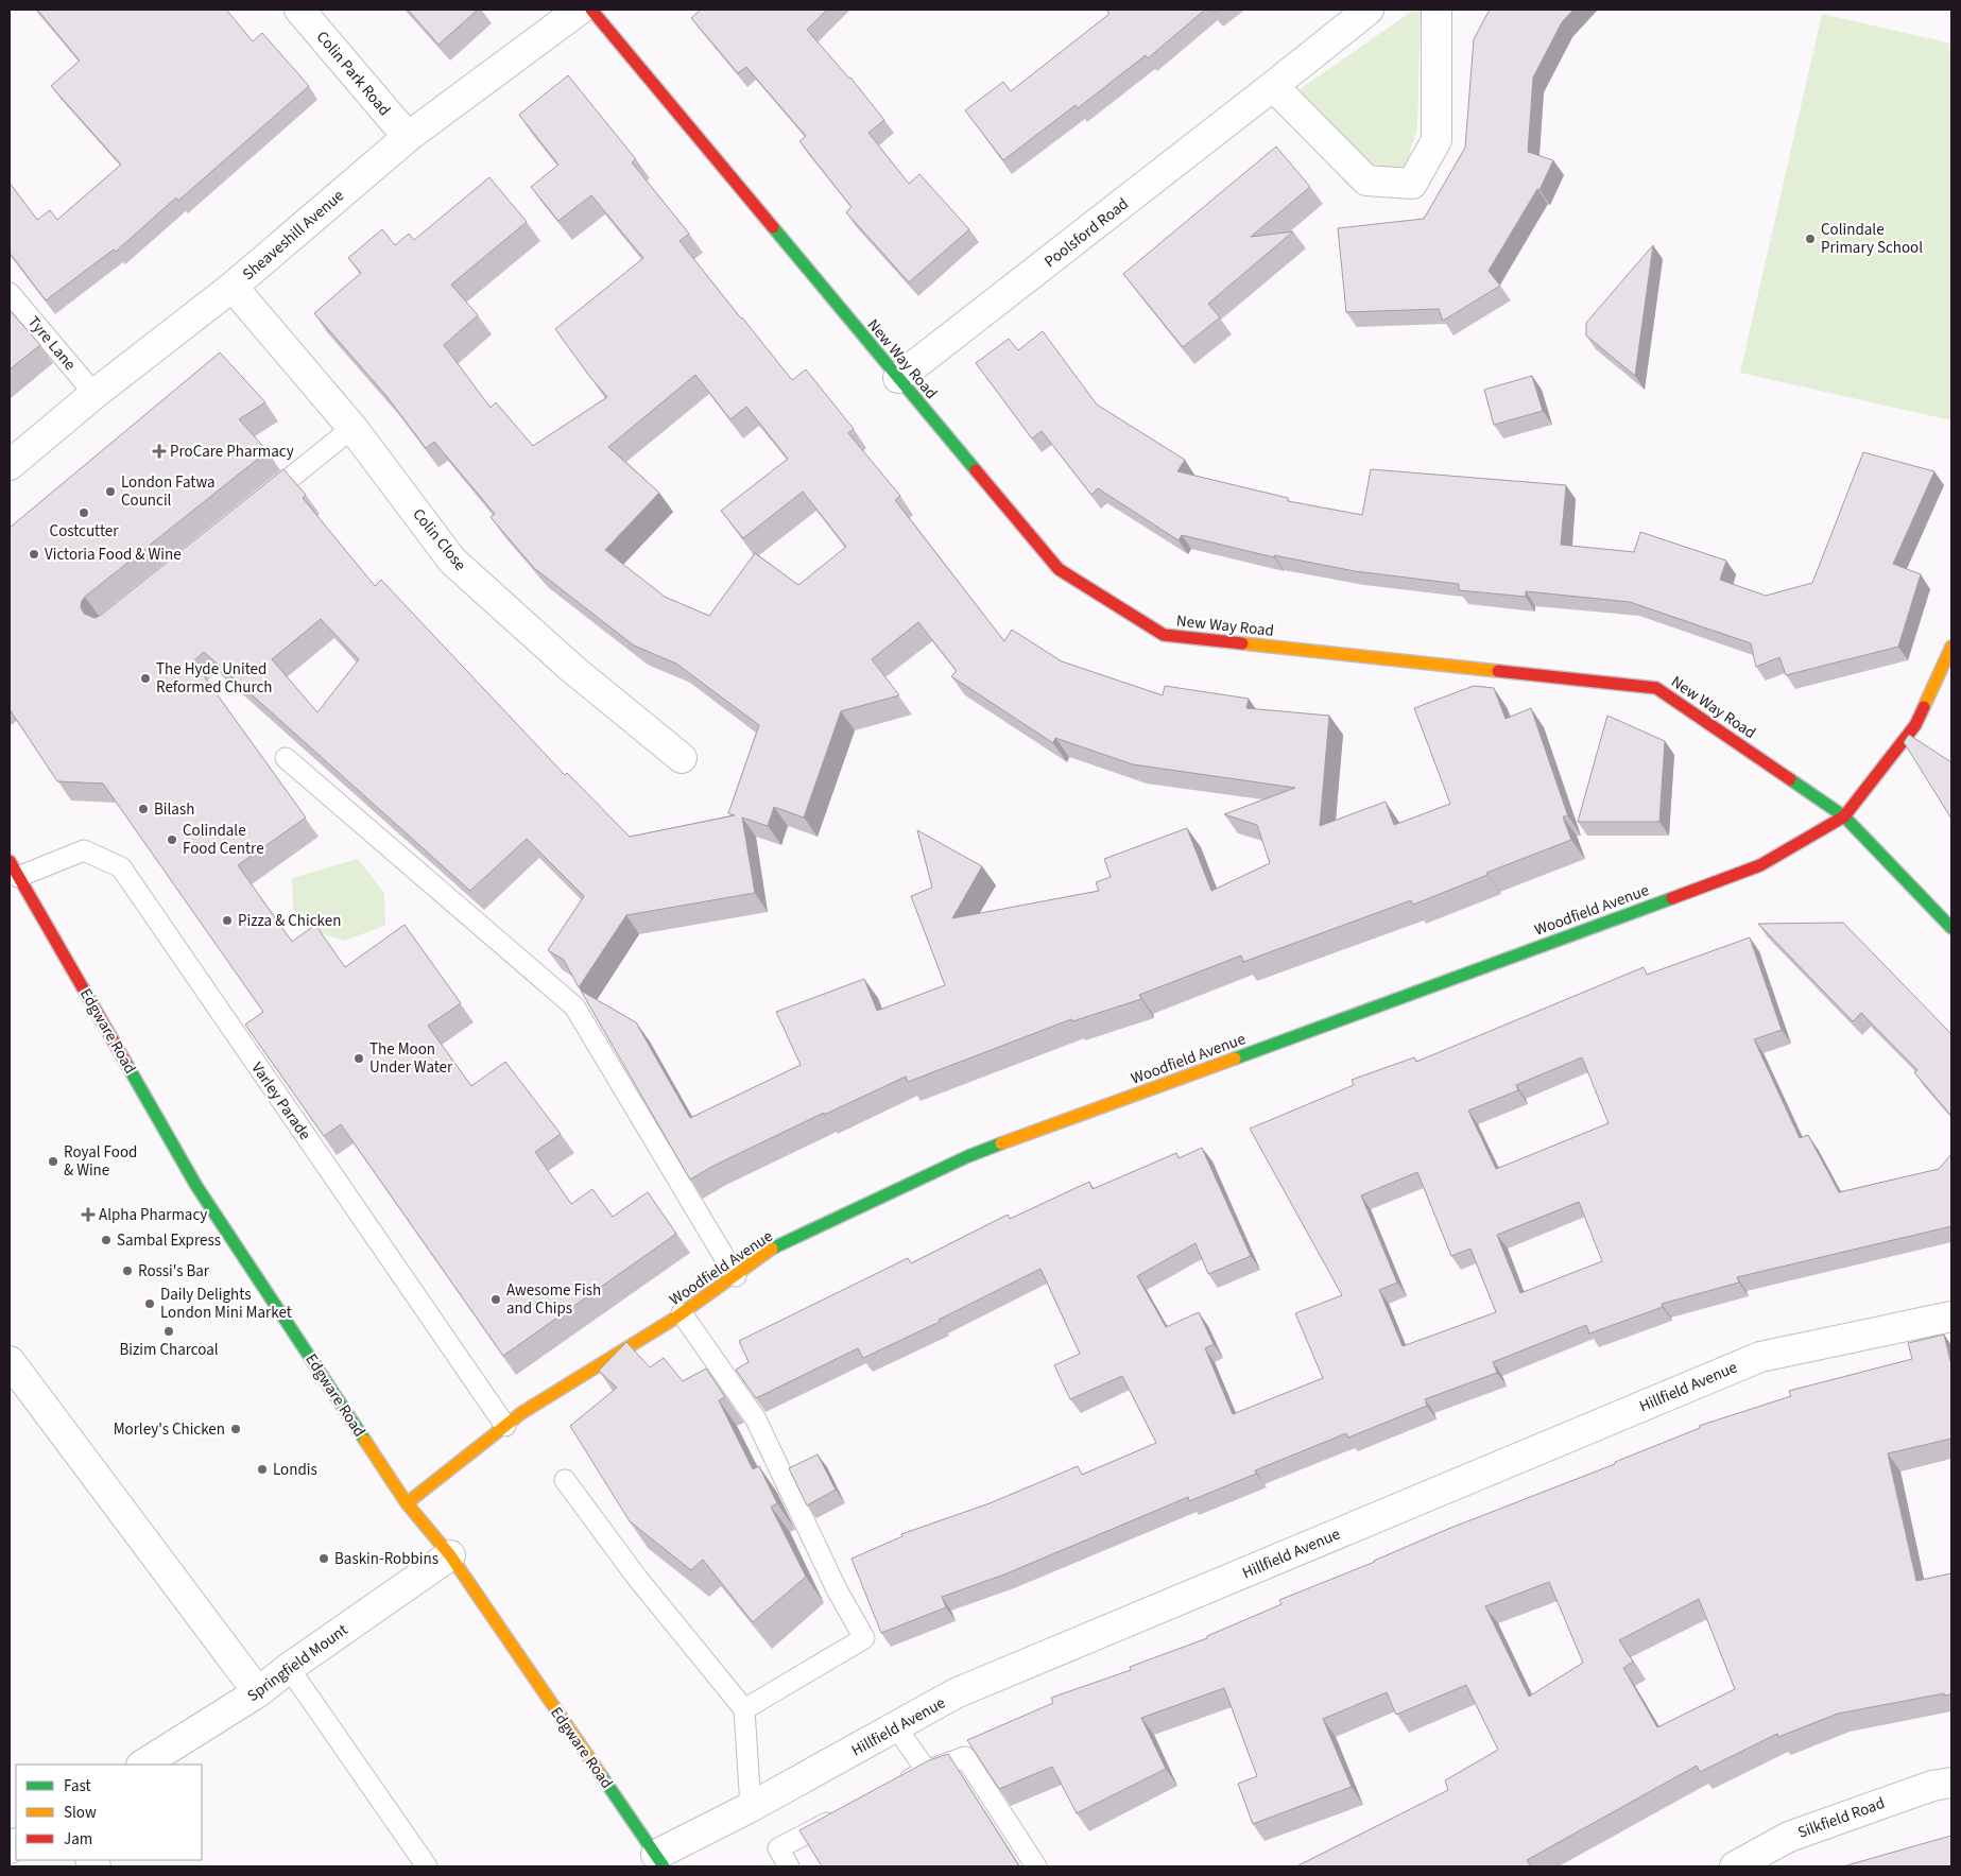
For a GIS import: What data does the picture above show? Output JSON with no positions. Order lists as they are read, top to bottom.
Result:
{
  "streets": {
    "street": [
      "Colin Park Road",
      "Poolsford Road",
      "Sheaveshill Avenue",
      "New Way Road",
      "Colin Close",
      "Woodfield Avenue",
      "Edgware Road",
      "Hillfield Avenue",
      "Springfield Mount",
      "Silkfield Road"
    ],
    "lane": ["Tyre Lane", "Varley Parade"]
  },
  "crossings": [
    ["Colin Park Road", "Sheaveshill Avenue"],
    ["Poolsford Road", "New Way Road"],
    ["Sheaveshill Avenue", "Tyre Lane"],
    ["Sheaveshill Avenue", "Colin Close"],
    ["New Way Road", "Woodfield Avenue"],
    ["Woodfield Avenue", "Edgware Road"],
    ["Woodfield Avenue", "Varley Parade"],
    ["Edgware Road", "Varley Parade"],
    ["Edgware Road", "Hillfield Avenue"],
    ["Edgware Road", "Springfield Mount"]
  ],
  "places": {
    "other": [
      "Colindale Primary School",
      "London Fatwa Council",
      "Costcutter",
      "Victoria Food & Wine",
      "The Hyde United Reformed Church",
      "Bilash",
      "Colindale Food Centre",
      "Pizza & Chicken",
      "The Moon Under Water",
      "Royal Food & Wine",
      "Sambal Express",
      "Rossi's Bar",
      "Awesome Fish and Chips",
      "Daily Delights London Mini Market",
      "Bizim Charcoal",
      "Morley's Chicken",
      "Londis",
      "Baskin-Robbins"
    ],
    "health": ["ProCare Pharmacy", "Alpha Pharmacy"]
  },
  "legend": ["Fast", "Slow", "Jam"]
}
